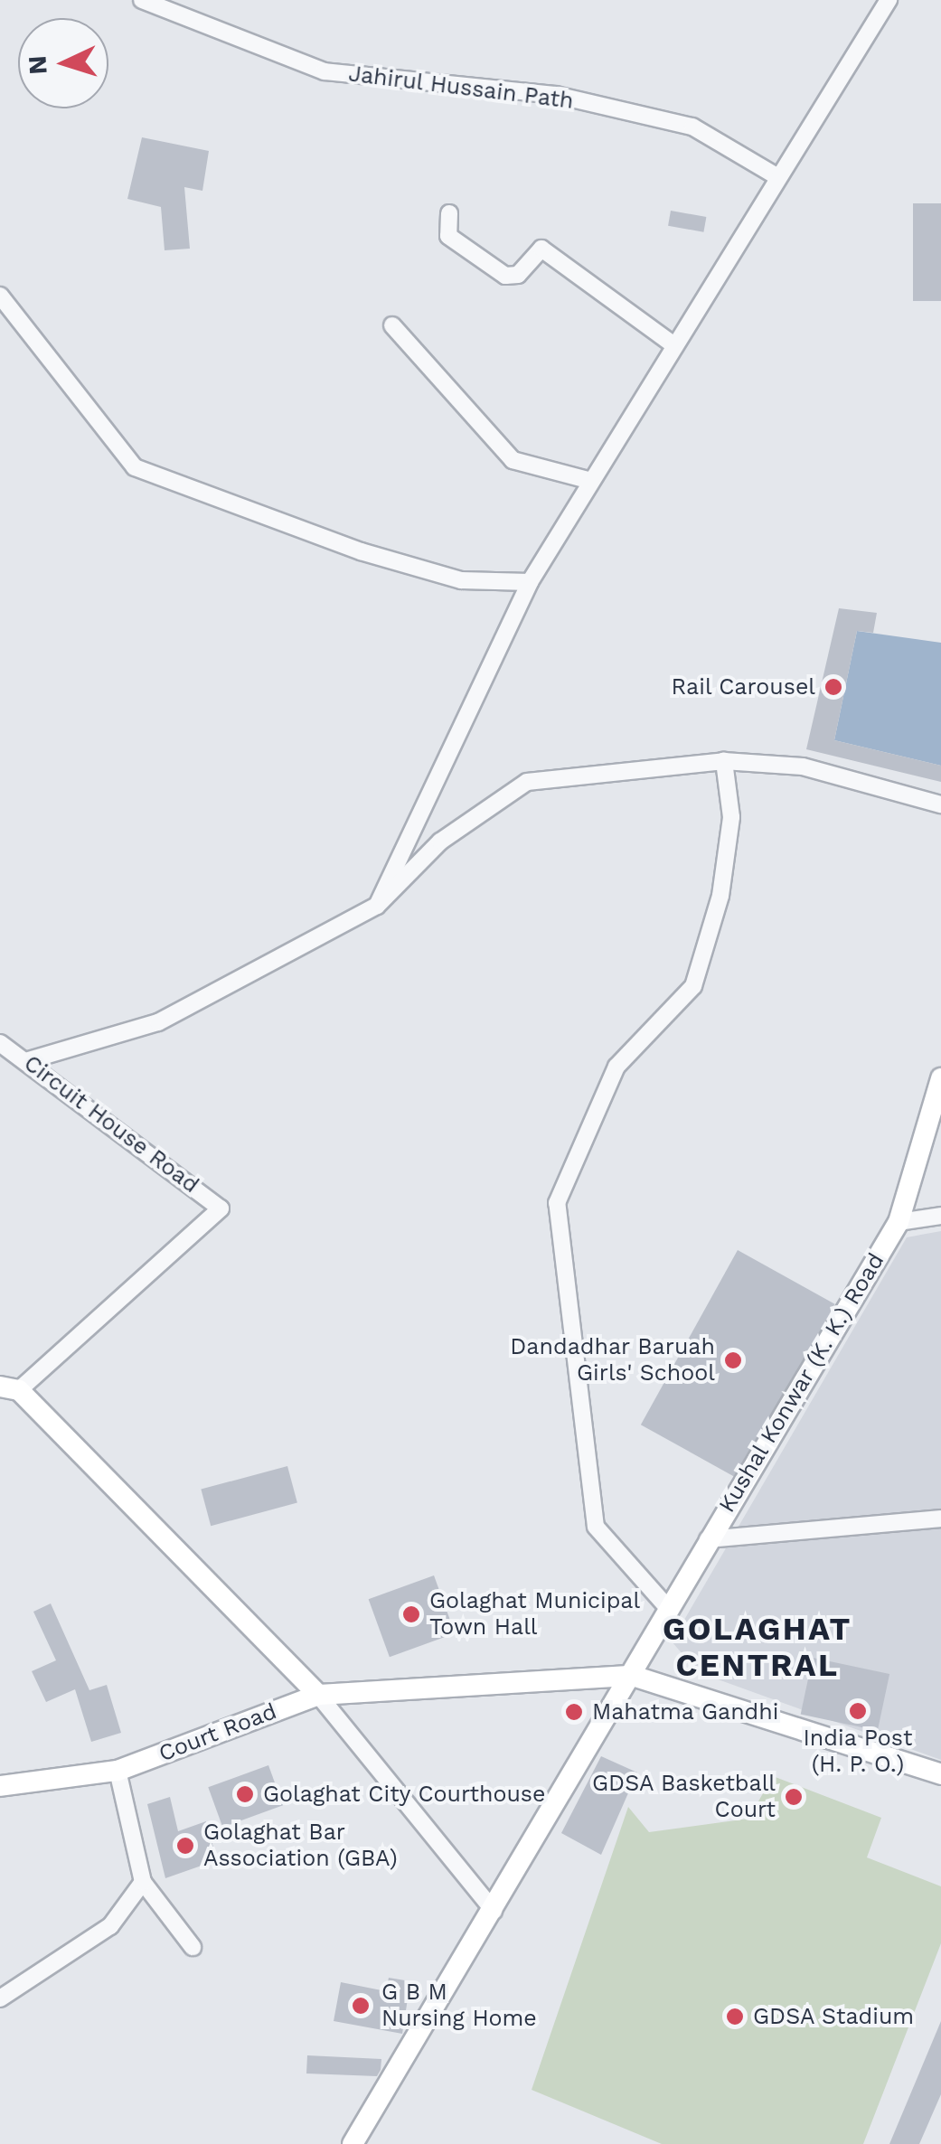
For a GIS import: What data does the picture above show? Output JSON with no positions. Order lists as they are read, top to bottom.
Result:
{
  "streets": {
    "main road": ["Kushal Konwar (K. K.) Road", "Court Road"],
    "street": ["Jahirul Hussain Path", "Circuit House Road"]
  },
  "crossings": [
    ["Kushal Konwar (K. K.) Road", "Court Road"]
  ],
  "districts": ["GOLAGHAT CENTRAL"],
  "places": [
    "Rail Carousel",
    "Dandadhar Baruah Girls' School",
    "Golaghat Municipal Town Hall",
    "India Post (H. P. O.)",
    "Mahatma Gandhi",
    "Golaghat City Courthouse",
    "GDSA Basketball Court",
    "Golaghat Bar Association (GBA)",
    "G B M Nursing Home",
    "GDSA Stadium"
  ],
  "north": "left"
}
